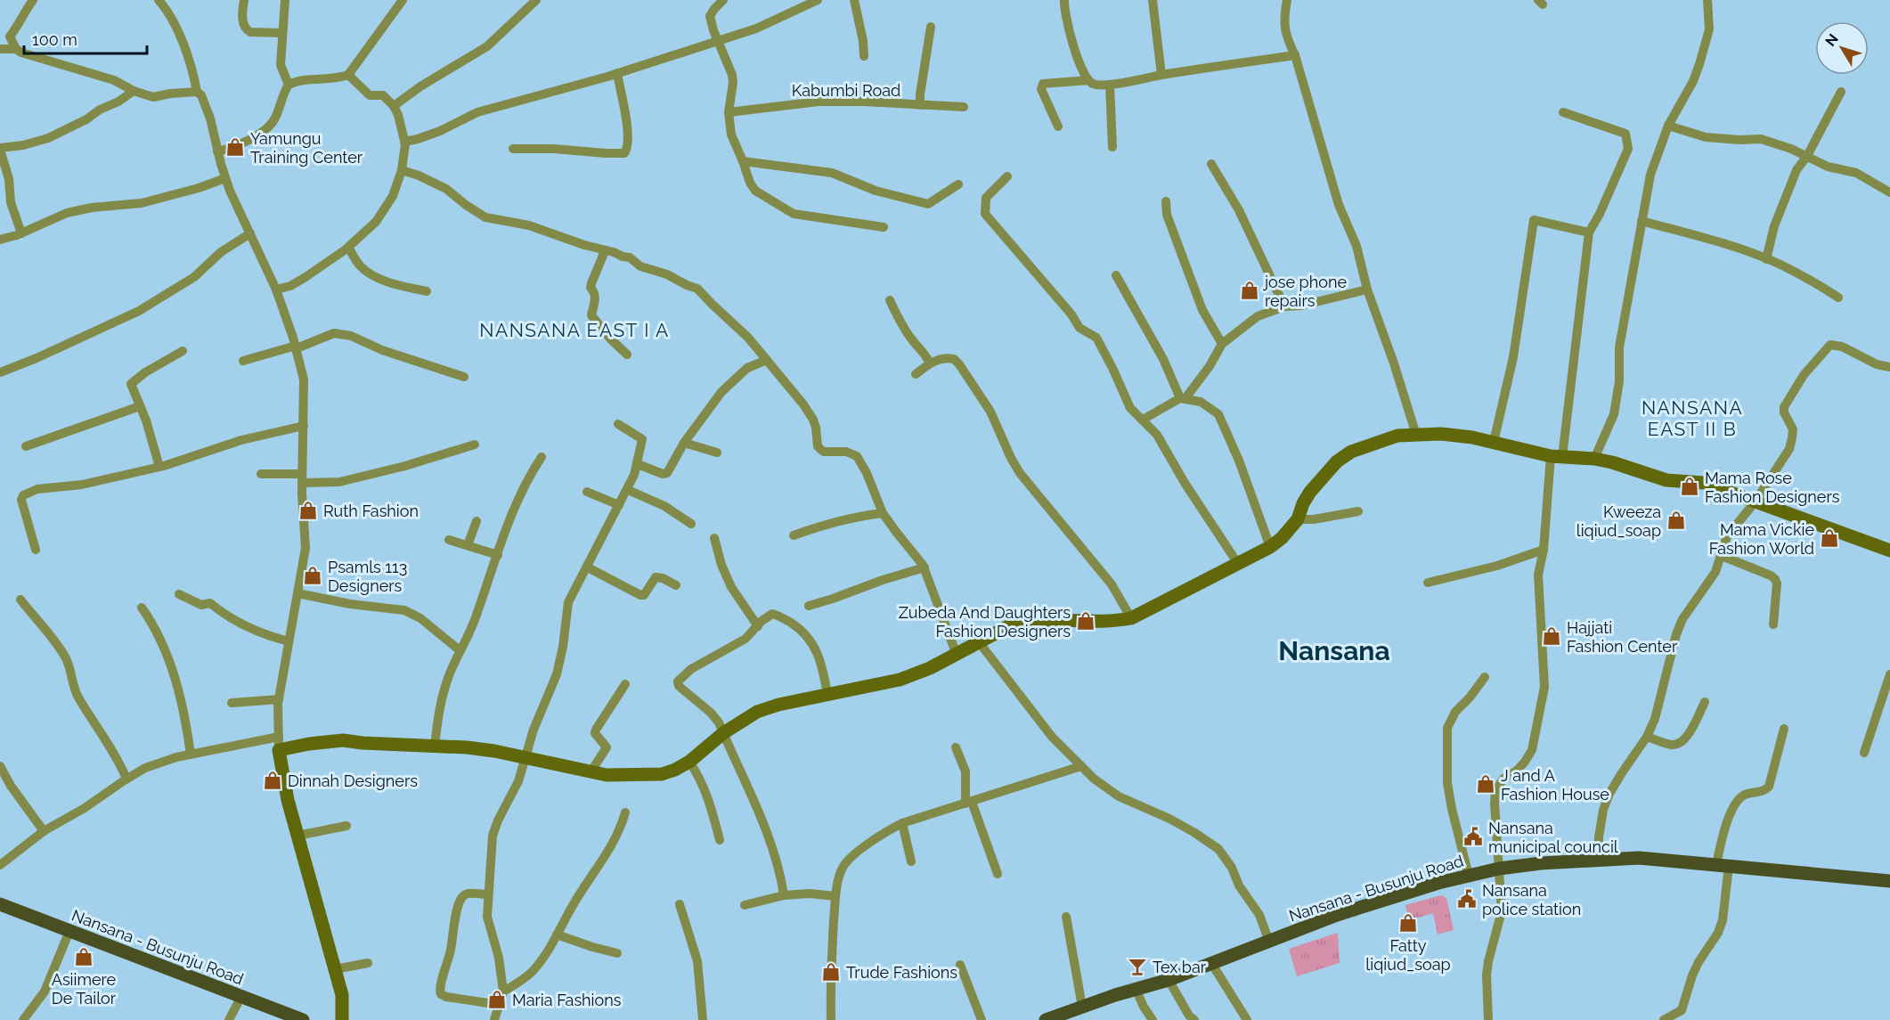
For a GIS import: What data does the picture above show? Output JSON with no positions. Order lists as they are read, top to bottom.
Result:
{
  "streets": {
    "main road": ["Nansana - Busunju Road"],
    "street": ["Kabumbi Road"]
  },
  "districts": ["NANSANA EAST I A", "NANSANA EAST II B", "Nansana"],
  "places": {
    "shop": [
      "Yamungu Training Center",
      "jose phone repairs",
      "Mama Rose Fashion Designers",
      "Ruth Fashion",
      "Kweeza liqiud_soap",
      "Mama Vickie Fashion World",
      "Psamls 113 Designers",
      "Zubeda And Daughters Fashion Designers",
      "Hajjati Fashion Center",
      "Dinnah Designers",
      "J and A Fashion House",
      "Fatty liqiud_soap",
      "Asiimere De Tailor",
      "Trude Fashions",
      "Maria Fashions"
    ],
    "public building": ["Nansana municipal council", "Nansana police station"],
    "bar": ["Tex bar"]
  },
  "scale_bar": "100 m",
  "north": "top left"
}
